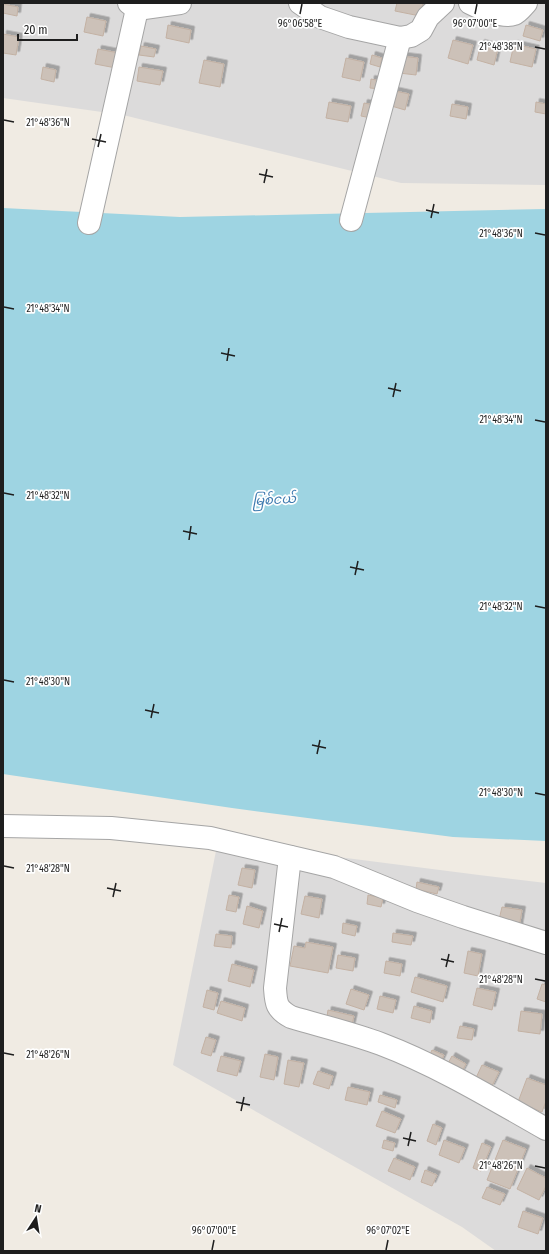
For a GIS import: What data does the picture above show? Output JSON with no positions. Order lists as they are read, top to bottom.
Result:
{
  "water": ["မြစ်ငယ်"],
  "scale_bar": "20 m",
  "north": "top",
  "coordinates": [
    "96°06'58\"E",
    "96°07'00\"E",
    "21°48'38\"N",
    "21°48'36\"N",
    "21°48'34\"N",
    "21°48'32\"N",
    "21°48'30\"N",
    "21°48'28\"N",
    "21°48'26\"N",
    "96°07'02\"E"
  ]
}
